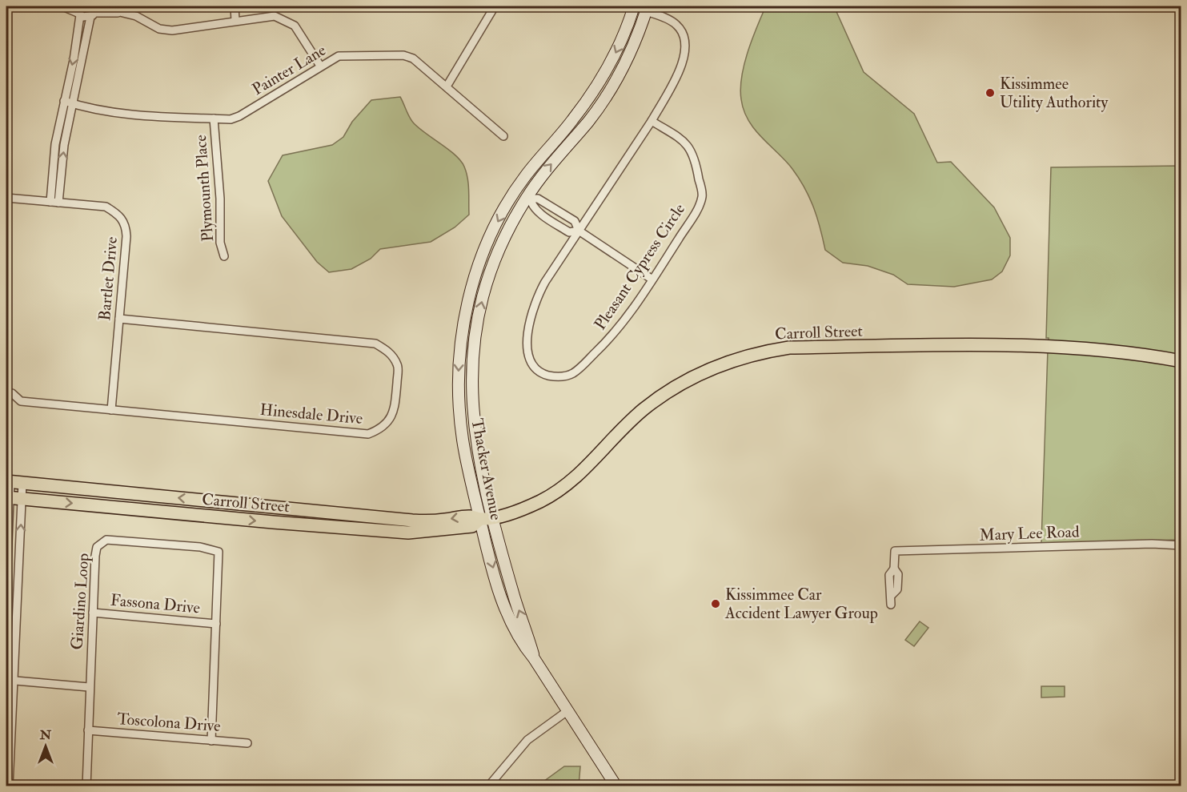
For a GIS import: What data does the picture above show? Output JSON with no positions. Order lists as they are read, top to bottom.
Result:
{
  "streets": {
    "main road": ["Carroll Street"],
    "street": [
      "Painter Lane",
      "Plymounth Place",
      "Pleasant Cypress Circle",
      "Bartlet Drive",
      "Hinesdale Drive",
      "Thacker Avenue",
      "Mary Lee Road",
      "Giardino Loop",
      "Fassona Drive",
      "Toscolona Drive"
    ]
  },
  "crossings": [
    ["Painter Lane", "Plymounth Place"],
    ["Pleasant Cypress Circle", "Thacker Avenue"],
    ["Bartlet Drive", "Hinesdale Drive"],
    ["Carroll Street", "Thacker Avenue"],
    ["Giardino Loop", "Fassona Drive"],
    ["Giardino Loop", "Toscolona Drive"]
  ],
  "places": ["Kissimmee Utility Authority", "Kissimmee Car Accident Lawyer Group"],
  "north": "top"
}
